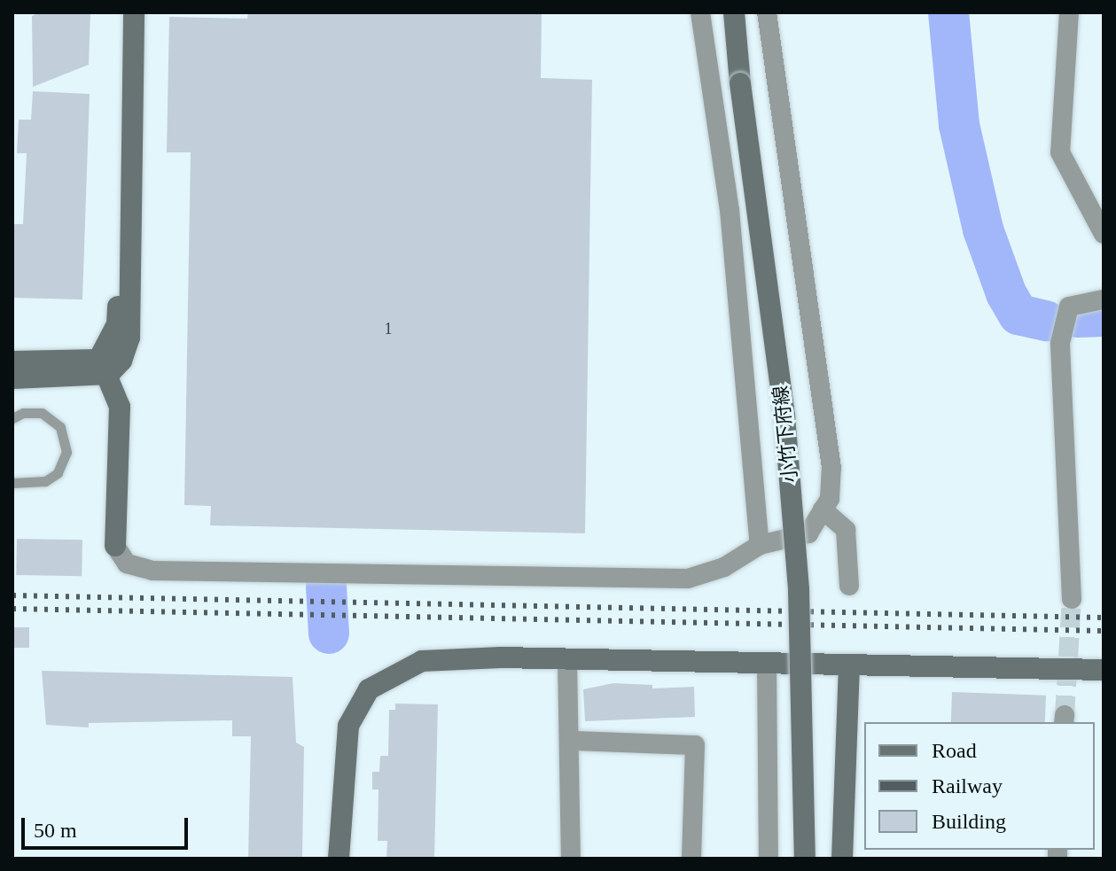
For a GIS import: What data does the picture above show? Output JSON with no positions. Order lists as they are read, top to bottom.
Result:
{
  "streets": {
    "street": ["小竹下府線"]
  },
  "house_numbers": ["1"],
  "legend": ["Road", "Railway", "Building"],
  "scale_bar": "50 m"
}
